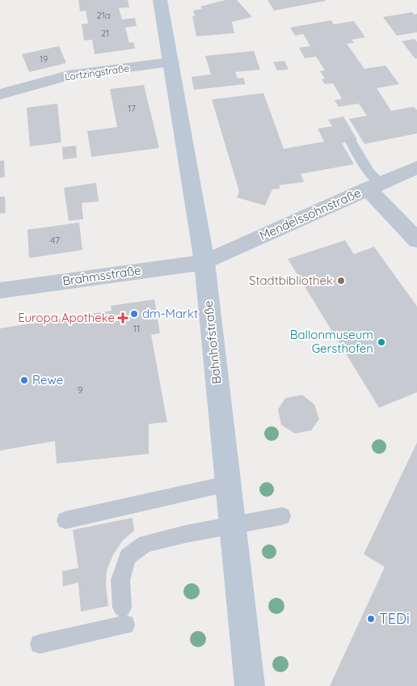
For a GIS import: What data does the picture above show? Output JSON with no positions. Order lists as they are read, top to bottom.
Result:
{
  "streets": {
    "main road": ["Bahnhofstraße"],
    "street": ["Lortzingstraße", "Mendelssohnstraße", "Brahmsstraße"]
  },
  "crossings": [
    ["Lortzingstraße", "Bahnhofstraße"],
    ["Mendelssohnstraße", "Brahmsstraße"],
    ["Mendelssohnstraße", "Bahnhofstraße"],
    ["Brahmsstraße", "Bahnhofstraße"]
  ],
  "places": {
    "other": [
      "Stadtbibliothek",
      "dm-Markt",
      "Ballonmuseum Gersthofen",
      "Rewe",
      "TEDi"
    ],
    "health": ["Europa Apotheke"]
  },
  "house_numbers": [
    "21a",
    "21",
    "19",
    "17",
    "47",
    "11",
    "9"
  ]
}
